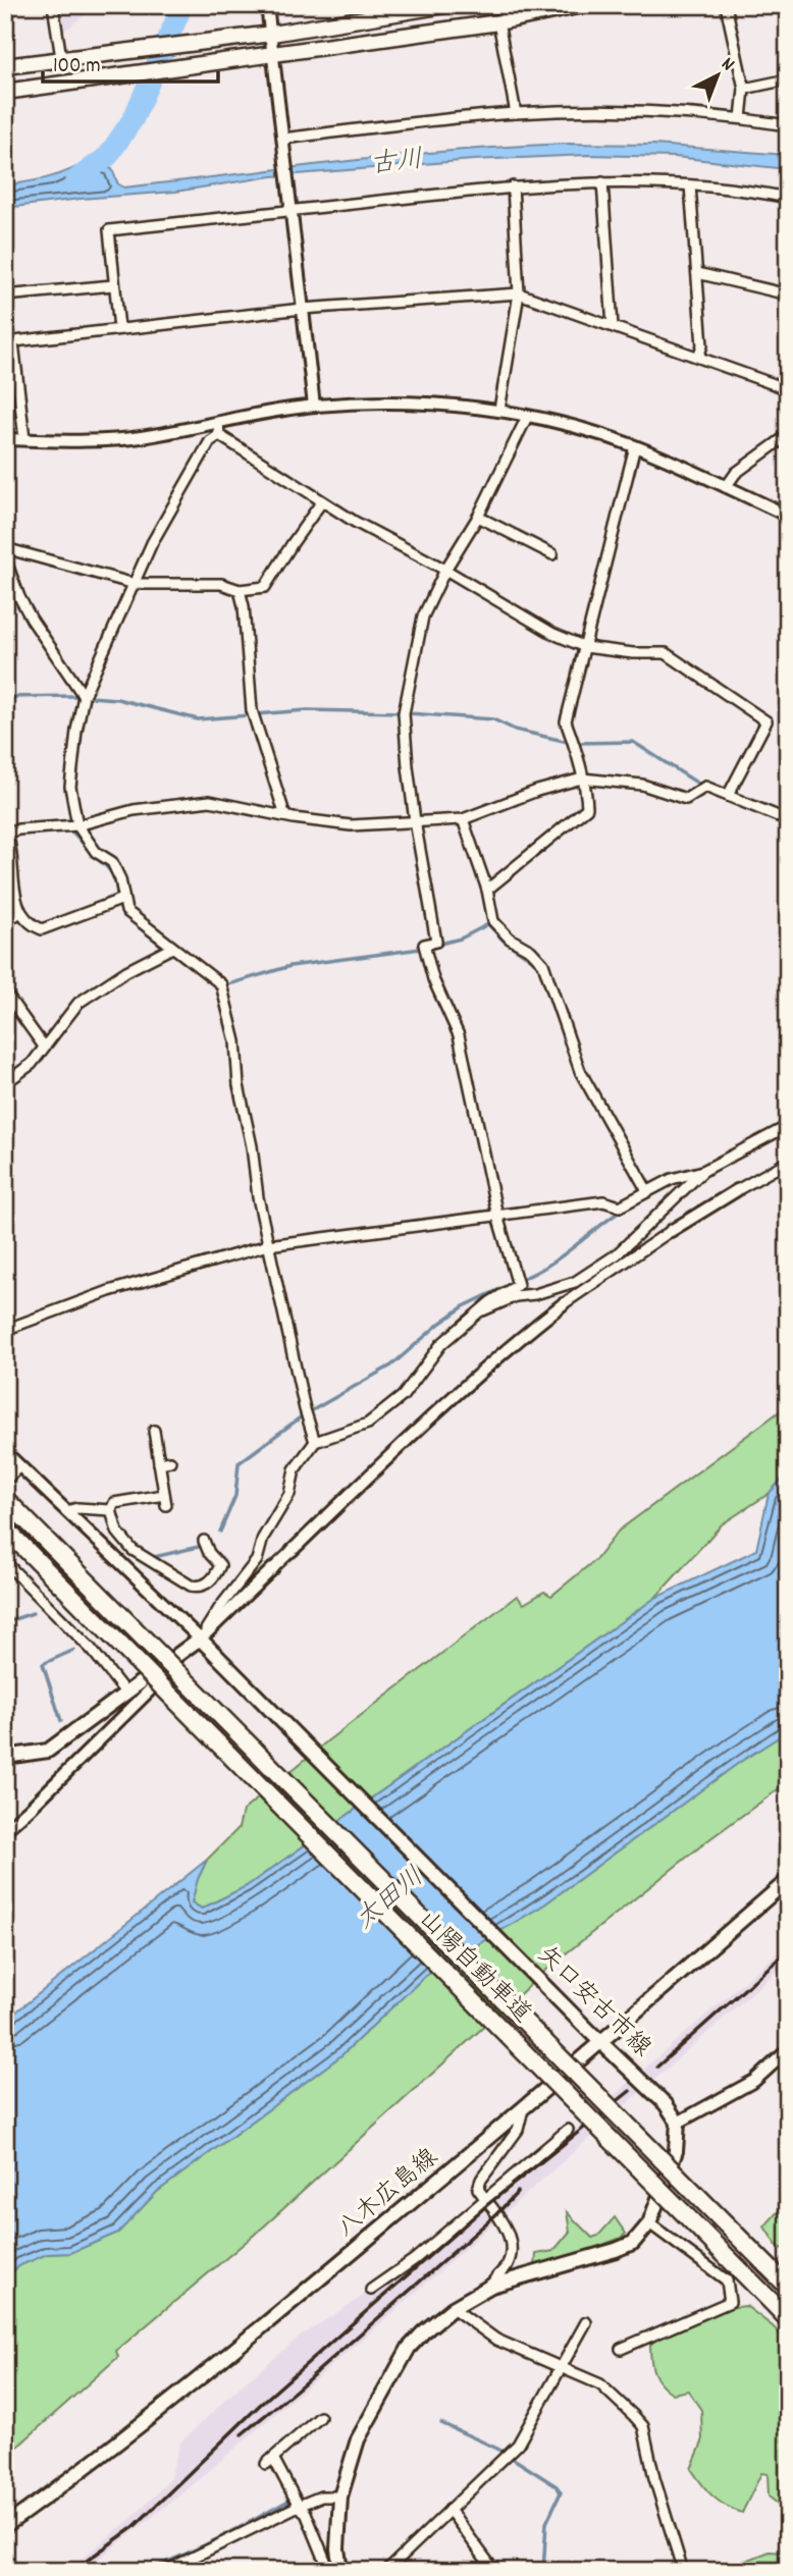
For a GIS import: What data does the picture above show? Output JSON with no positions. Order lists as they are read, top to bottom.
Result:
{
  "streets": {
    "highway": ["山陽自動車道"],
    "main road": ["矢口安古市線", "八木広島線"]
  },
  "crossings": [
    ["矢口安古市線", "八木広島線"]
  ],
  "water": ["古川", "太田川"],
  "scale_bar": "100 m",
  "north": "top right"
}
